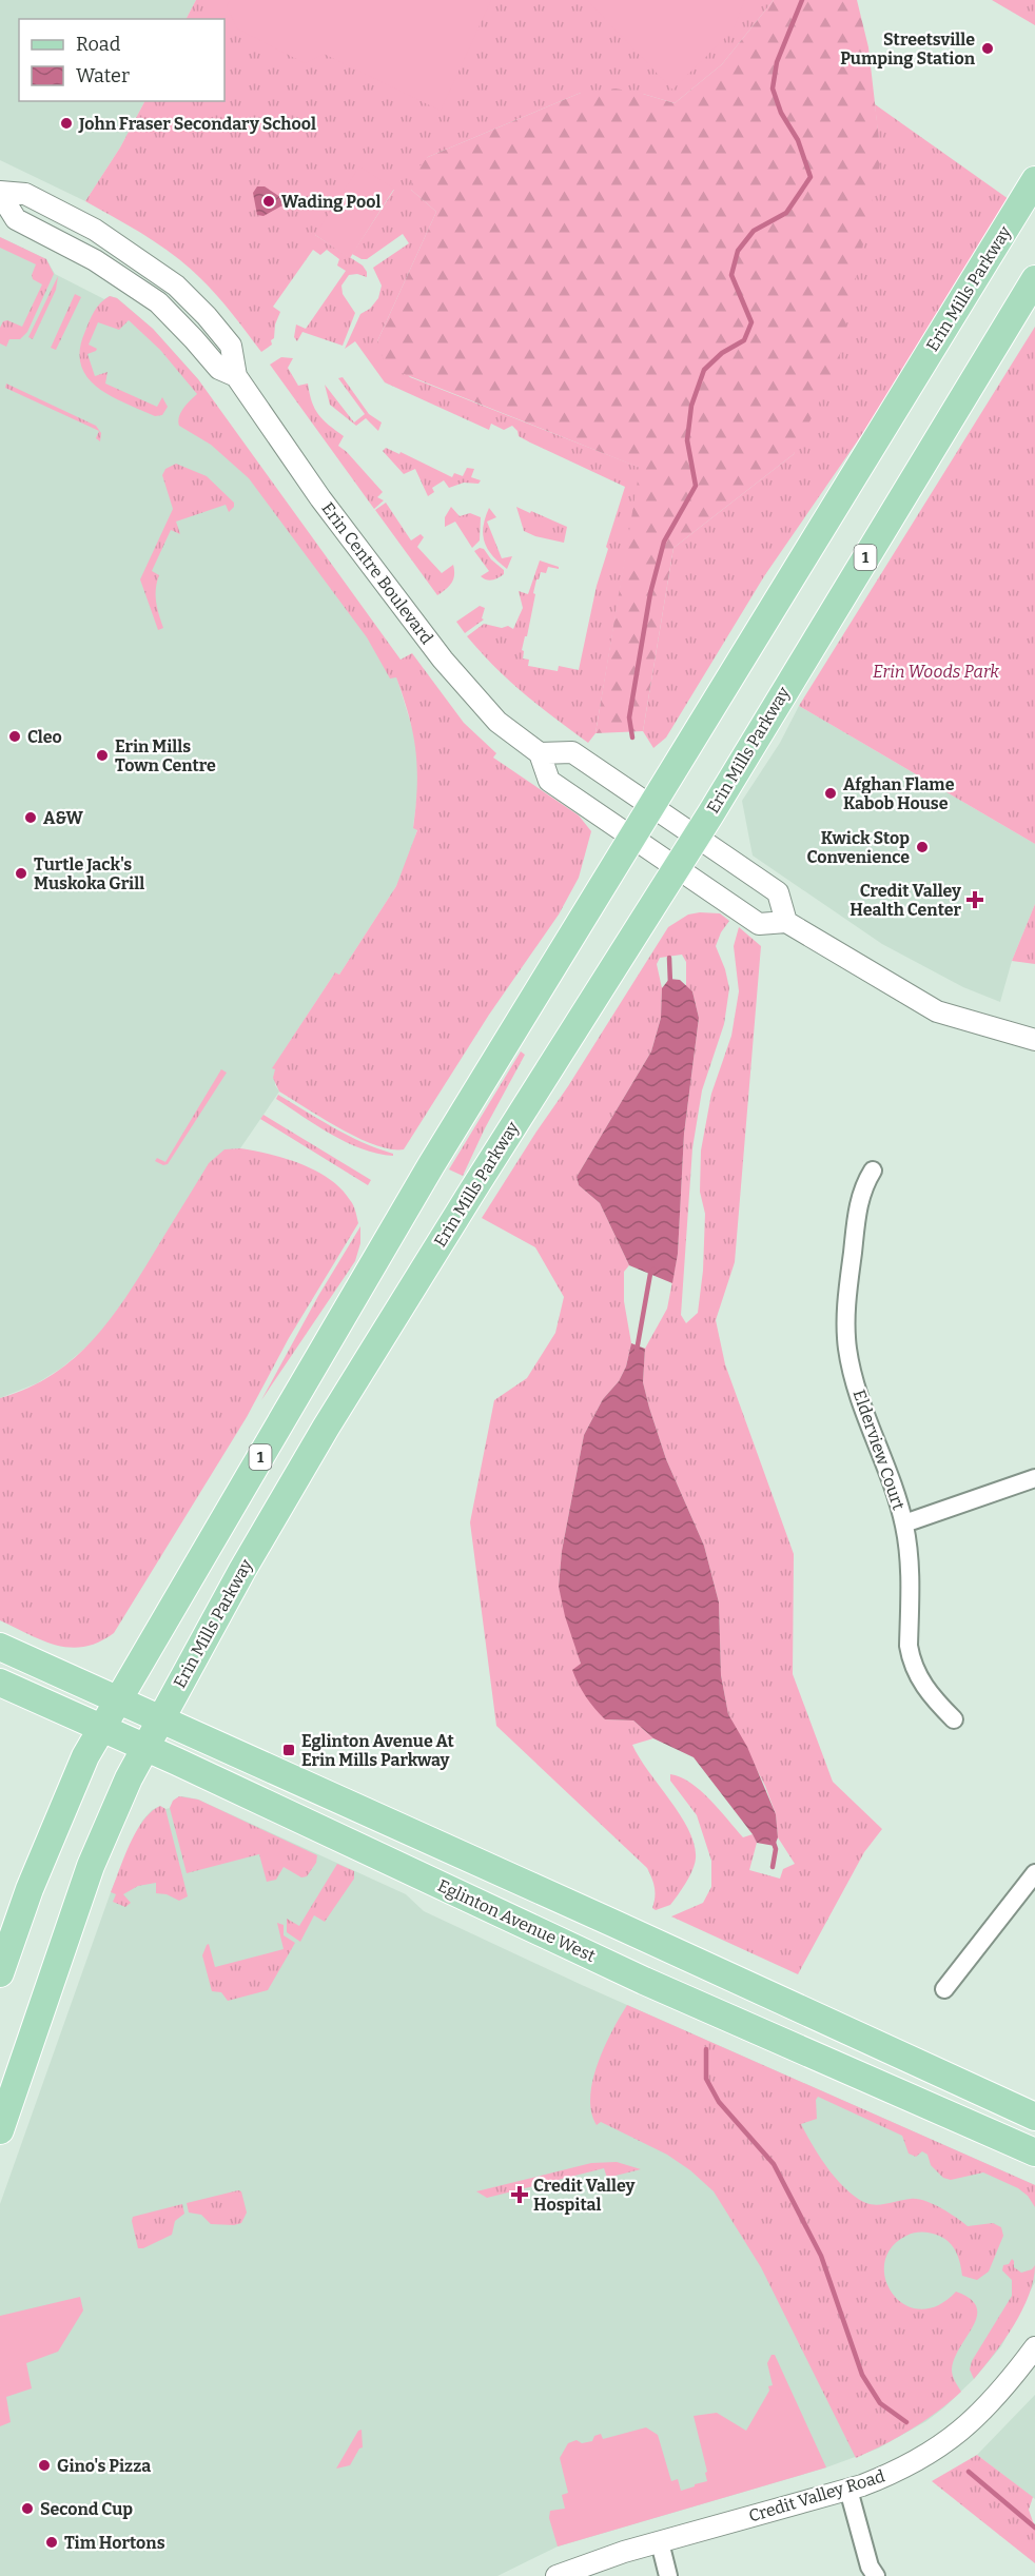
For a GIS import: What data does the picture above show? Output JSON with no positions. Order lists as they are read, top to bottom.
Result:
{
  "streets": {
    "main road": ["Erin Mills Parkway", "1", "Eglinton Avenue West"],
    "street": ["Erin Centre Boulevard", "Elderview Court", "Credit Valley Road"]
  },
  "crossings": [
    ["Erin Mills Parkway", "Eglinton Avenue West"]
  ],
  "parks": ["Erin Woods Park"],
  "places": {
    "other": [
      "Streetsville Pumping Station",
      "John Fraser Secondary School",
      "Wading Pool",
      "Cleo",
      "Erin Mills Town Centre",
      "Afghan Flame Kabob House",
      "A&W",
      "Kwick Stop Convenience",
      "Turtle Jack's Muskoka Grill",
      "Gino's Pizza",
      "Second Cup",
      "Tim Hortons"
    ],
    "health": ["Credit Valley Health Center", "Credit Valley Hospital"],
    "transit": ["Eglinton Avenue At Erin Mills Parkway"]
  },
  "legend": ["Road", "Water"]
}
